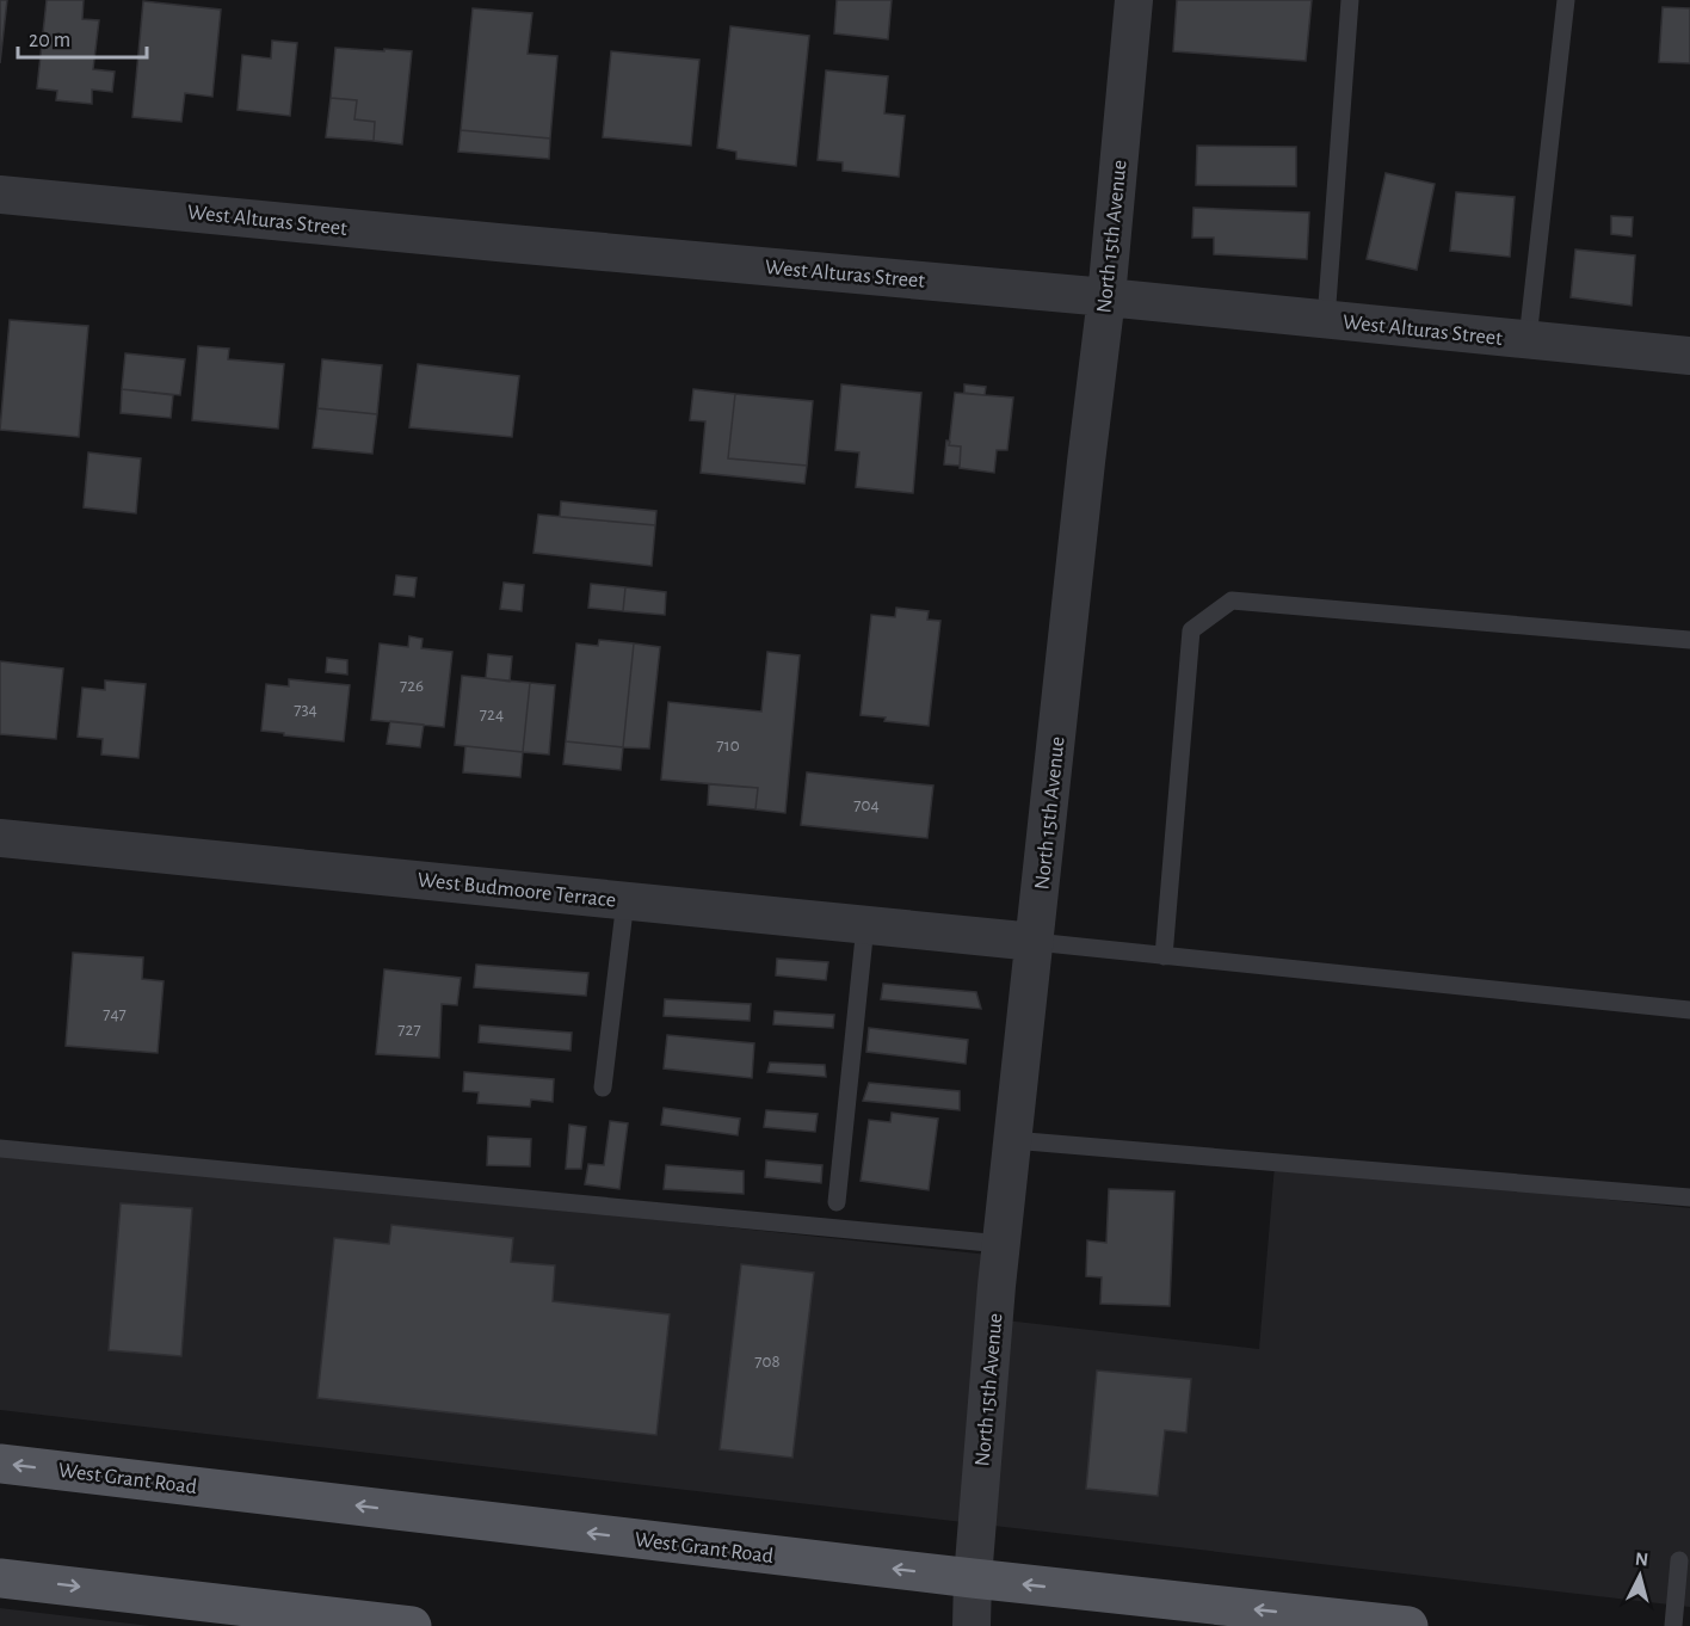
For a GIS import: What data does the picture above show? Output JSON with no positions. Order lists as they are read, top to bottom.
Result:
{
  "streets": {
    "main road": ["West Grant Road"],
    "street": ["West Alturas Street", "North 15th Avenue", "West Budmoore Terrace"]
  },
  "crossings": [
    ["West Alturas Street", "North 15th Avenue"],
    ["North 15th Avenue", "West Budmoore Terrace"],
    ["North 15th Avenue", "West Grant Road"]
  ],
  "one_way": ["West Grant Road"],
  "house_numbers": [
    "726",
    "734",
    "724",
    "710",
    "704",
    "747",
    "727",
    "708"
  ],
  "scale_bar": "20 m",
  "north": "top"
}
